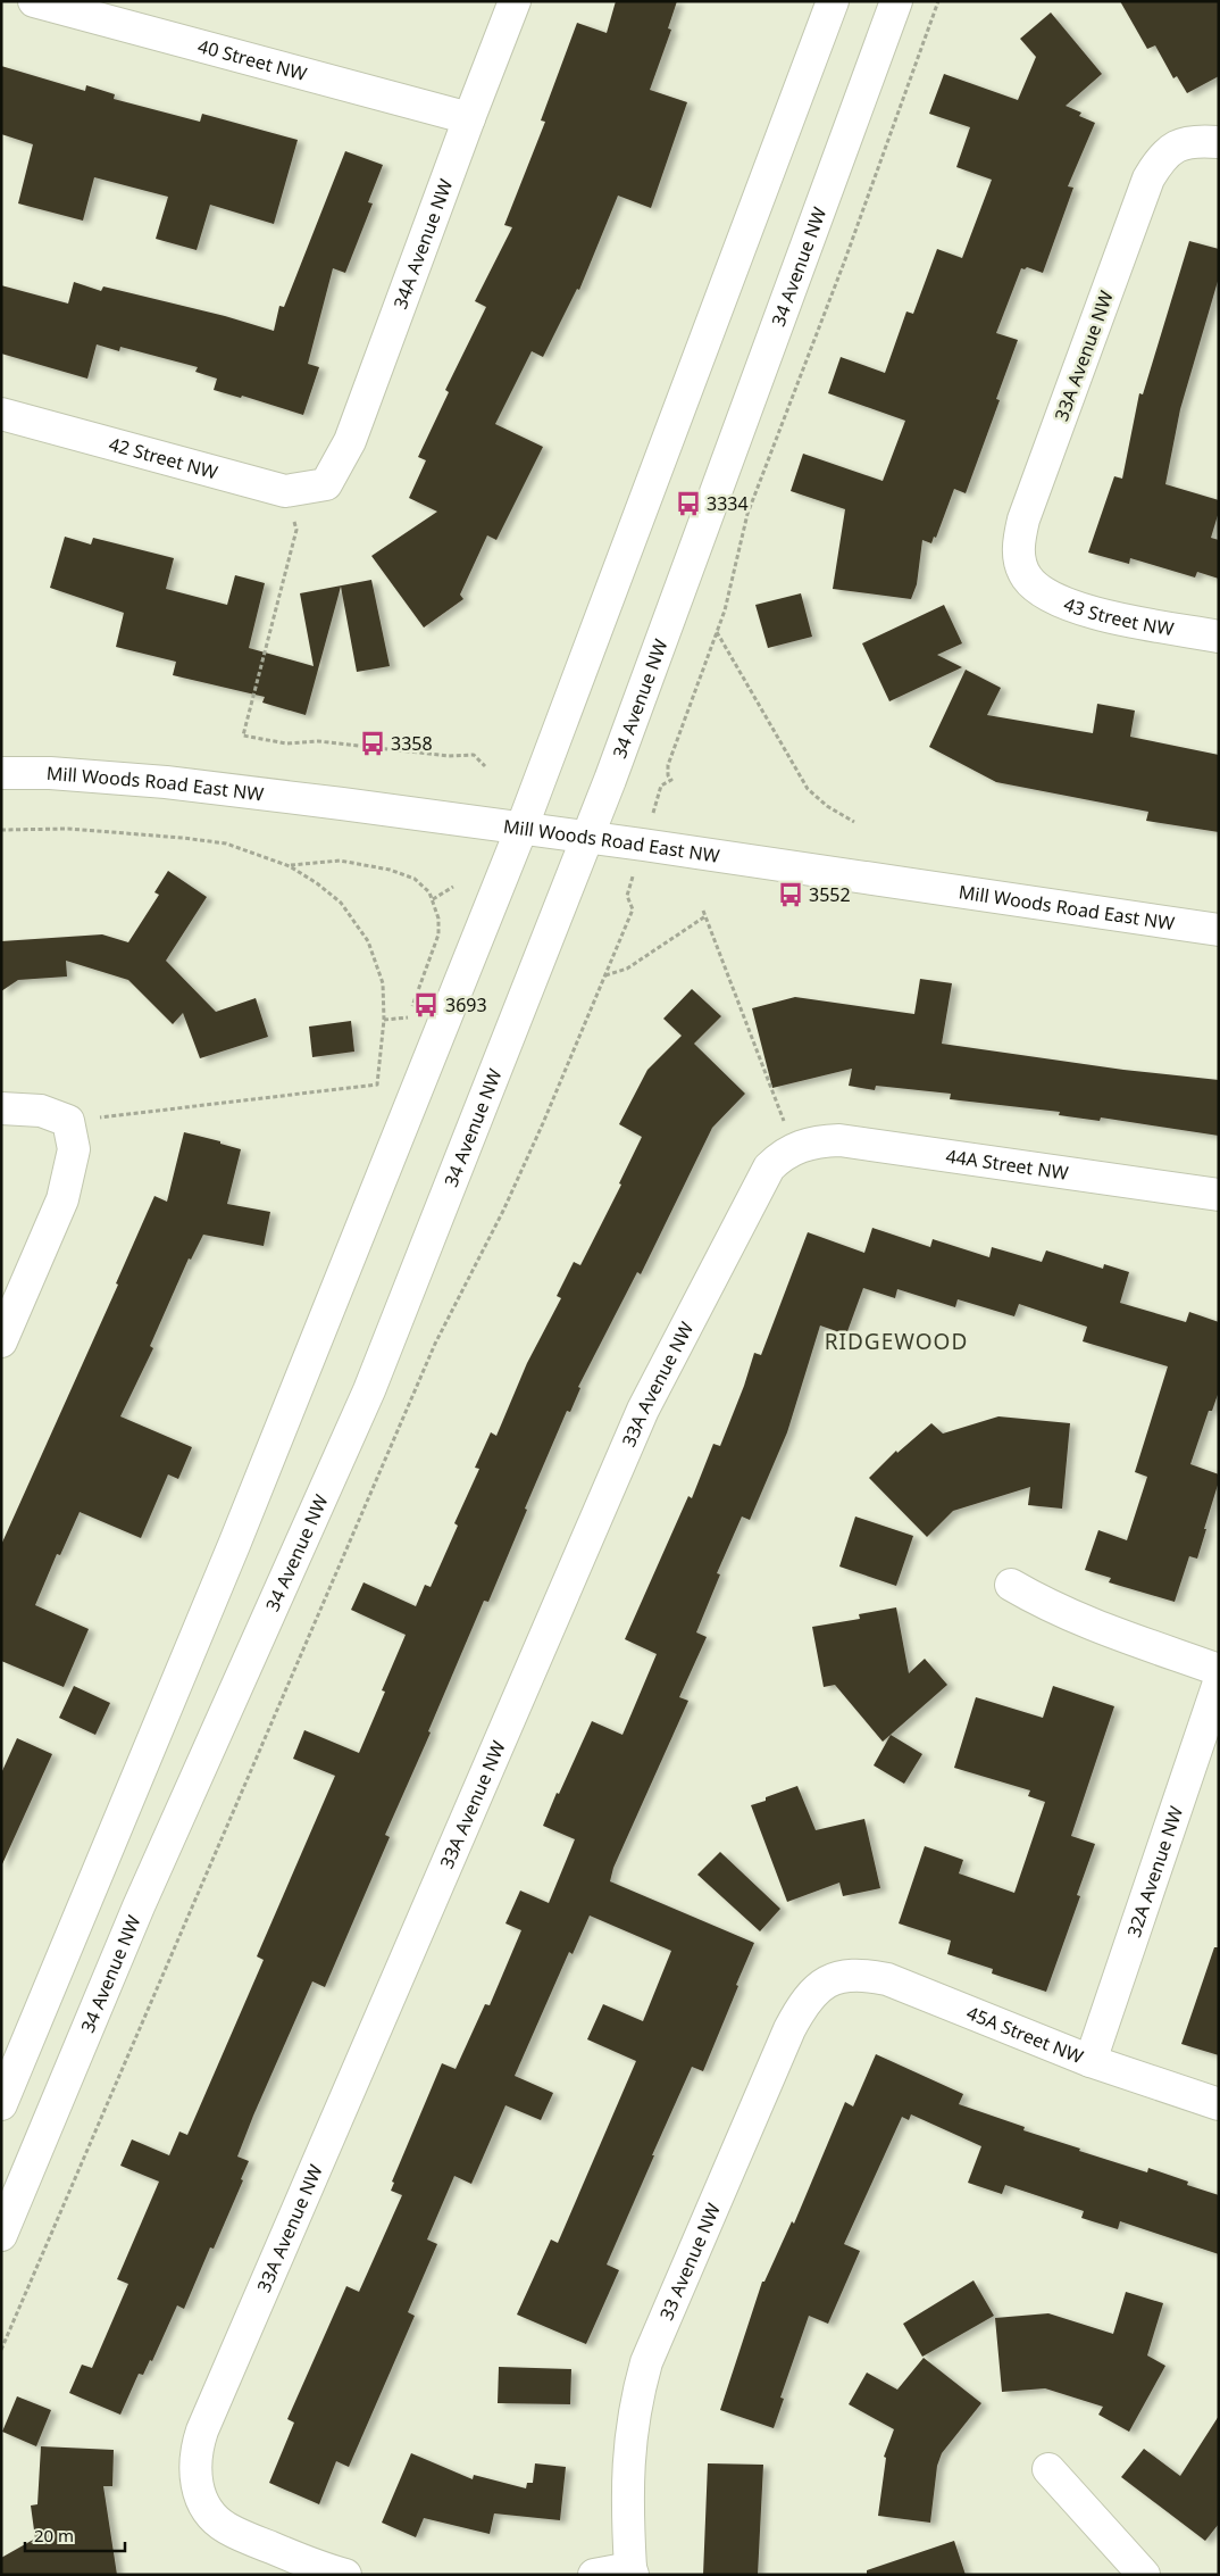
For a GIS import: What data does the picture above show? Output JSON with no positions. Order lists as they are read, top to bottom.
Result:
{
  "streets": {
    "street": [
      "40 Street NW",
      "34A Avenue NW",
      "34 Avenue NW",
      "33A Avenue NW",
      "42 Street NW",
      "43 Street NW",
      "Mill Woods Road East NW",
      "44A Street NW",
      "32A Avenue NW",
      "45A Street NW",
      "33 Avenue NW"
    ]
  },
  "crossings": [
    ["40 Street NW", "34A Avenue NW"],
    ["34A Avenue NW", "42 Street NW"],
    ["34 Avenue NW", "Mill Woods Road East NW"],
    ["33A Avenue NW", "43 Street NW"],
    ["33A Avenue NW", "44A Street NW"],
    ["32A Avenue NW", "45A Street NW"],
    ["45A Street NW", "33 Avenue NW"]
  ],
  "districts": ["RIDGEWOOD"],
  "places": {
    "bus stop": [
      "3334",
      "3358",
      "3552",
      "3693"
    ]
  },
  "scale_bar": "20 m"
}
